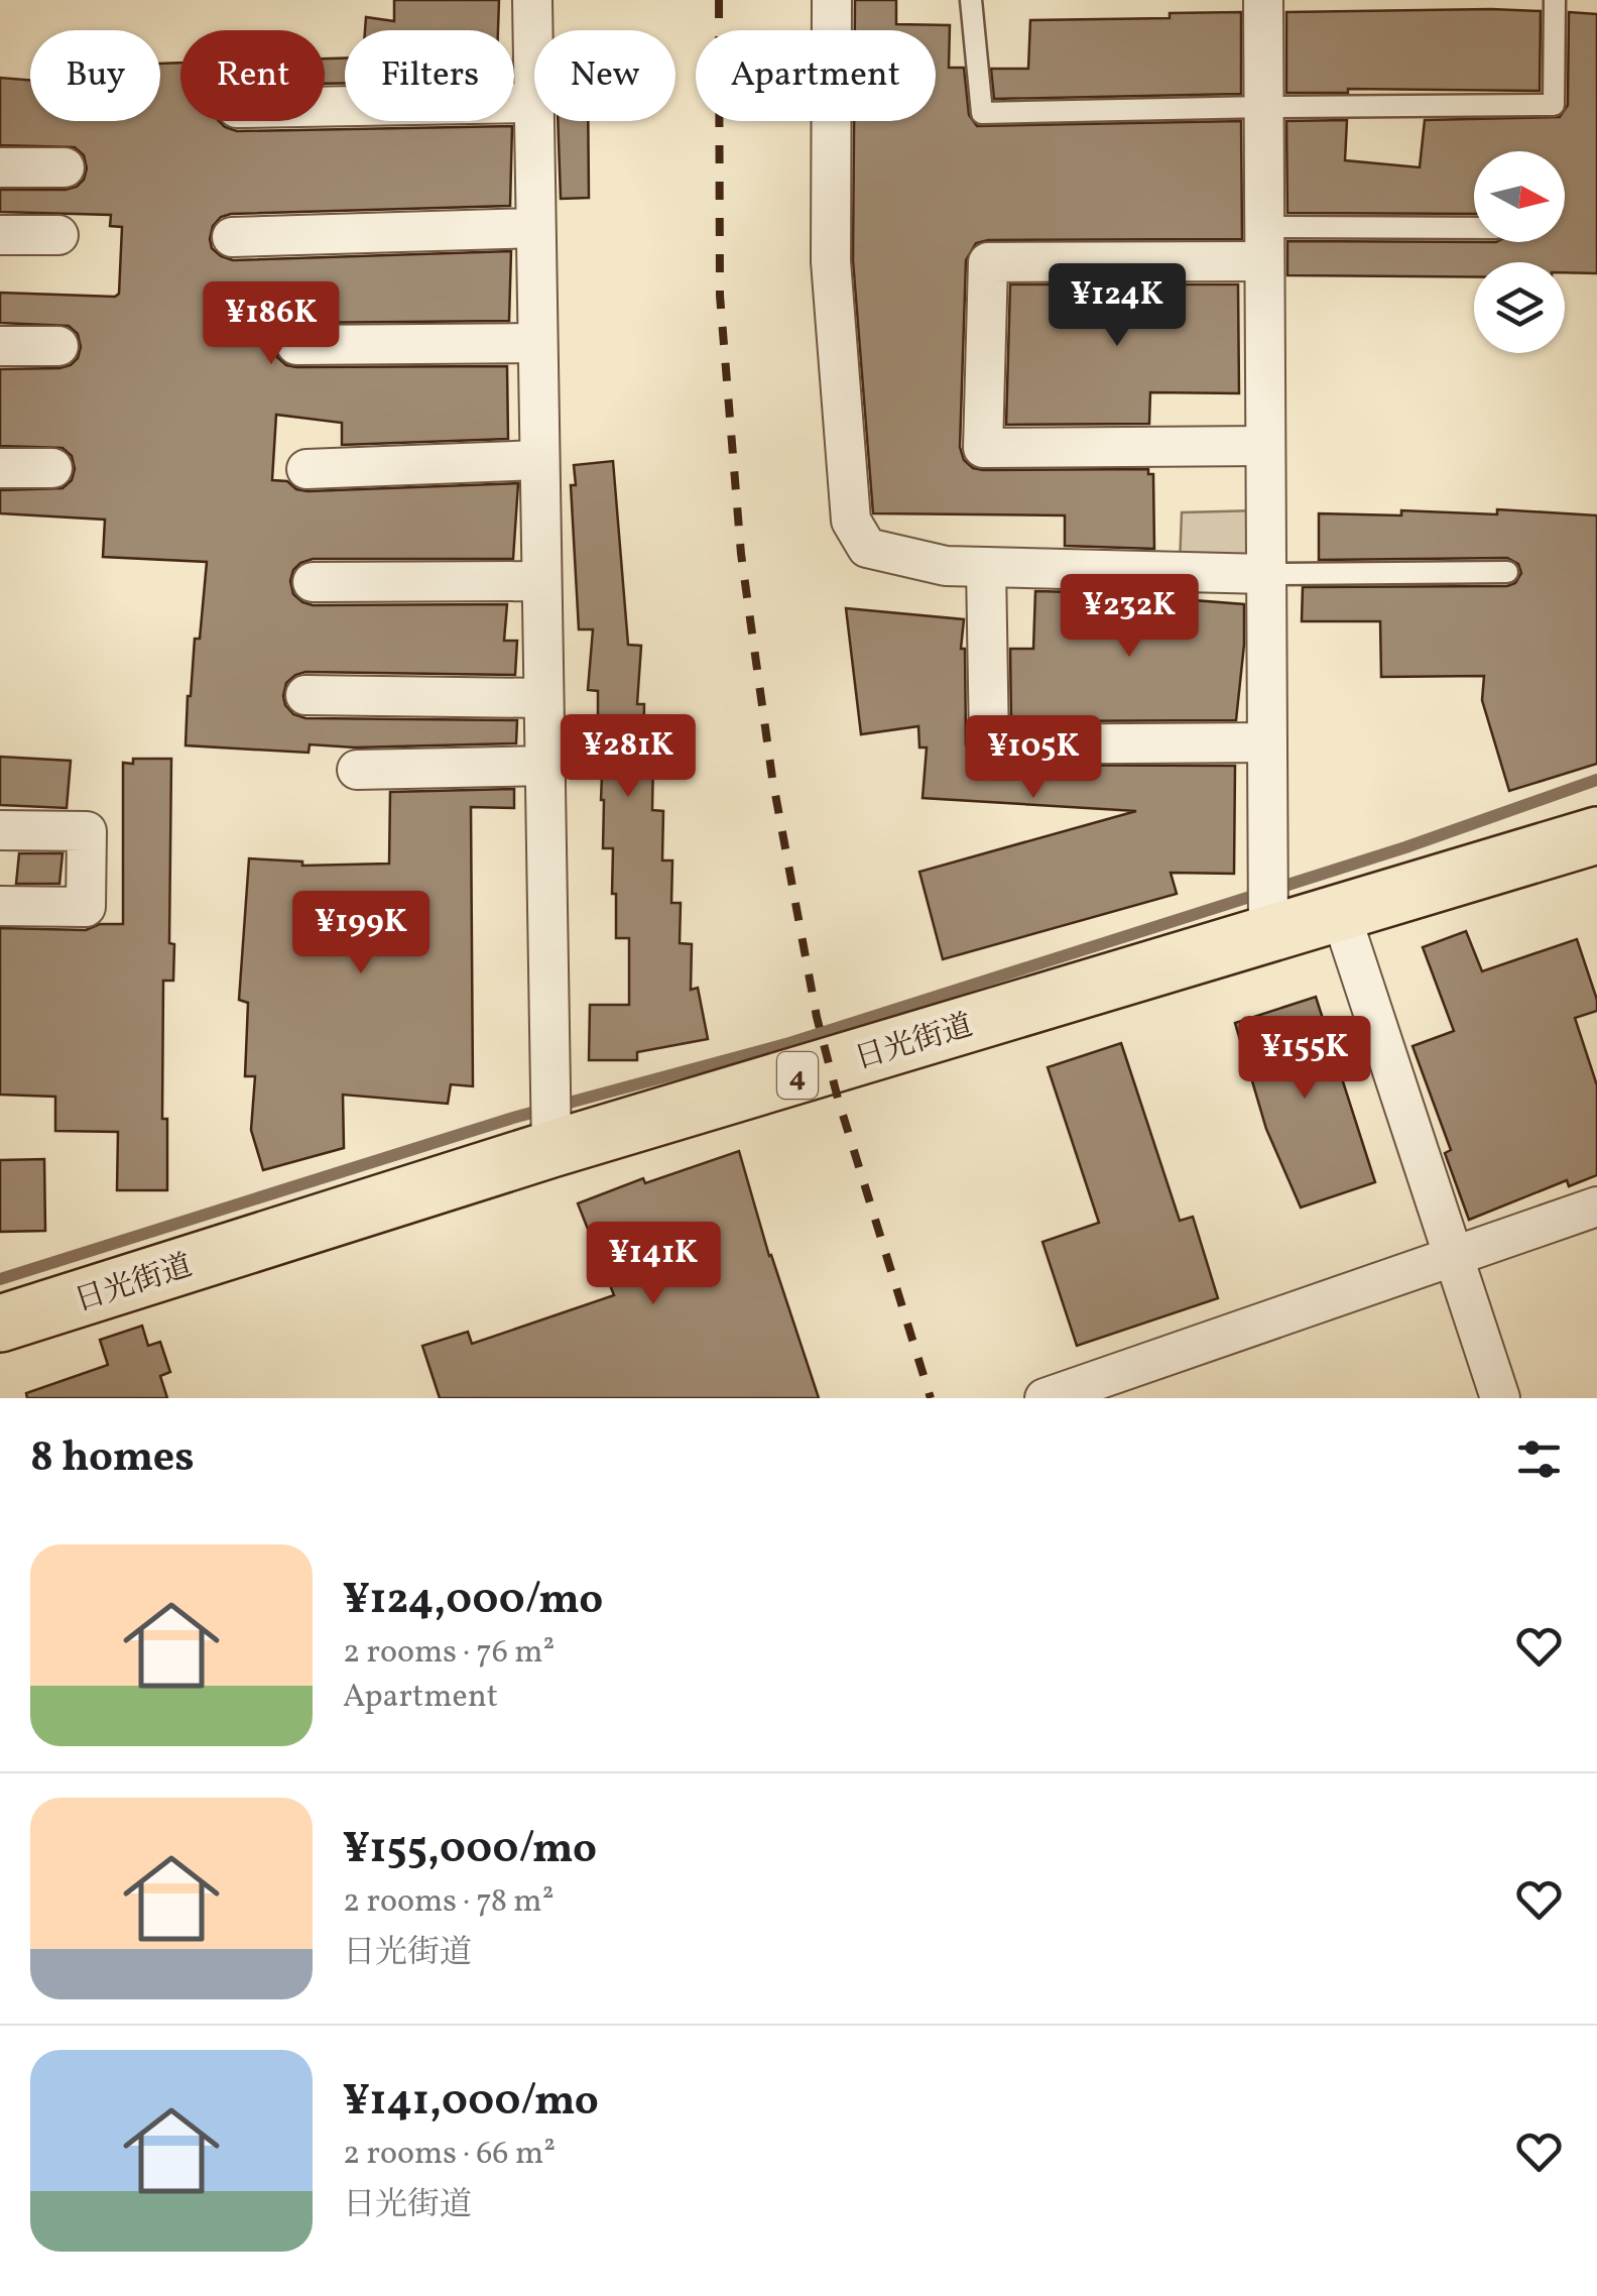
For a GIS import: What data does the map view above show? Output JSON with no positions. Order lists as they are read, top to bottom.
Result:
{
  "streets": {
    "highway": ["日光街道", "4"]
  },
  "north": "right",
  "page": {
    "chip": [
      "Buy",
      "Rent",
      "Filters",
      "New",
      "Apartment"
    ],
    "price": [
      "¥124K",
      "¥186K",
      "¥232K",
      "¥281K",
      "¥105K",
      "¥199K",
      "¥155K",
      "¥141K"
    ],
    "heading": "8 homes",
    "list": [
      {
        "name": "¥124,000/mo",
        "note": "2 rooms · 76 m² · Apartment"
      },
      {
        "name": "¥155,000/mo",
        "note": "2 rooms · 78 m² · 日光街道"
      },
      {
        "name": "¥141,000/mo",
        "note": "2 rooms · 66 m² · 日光街道"
      }
    ]
  }
}
